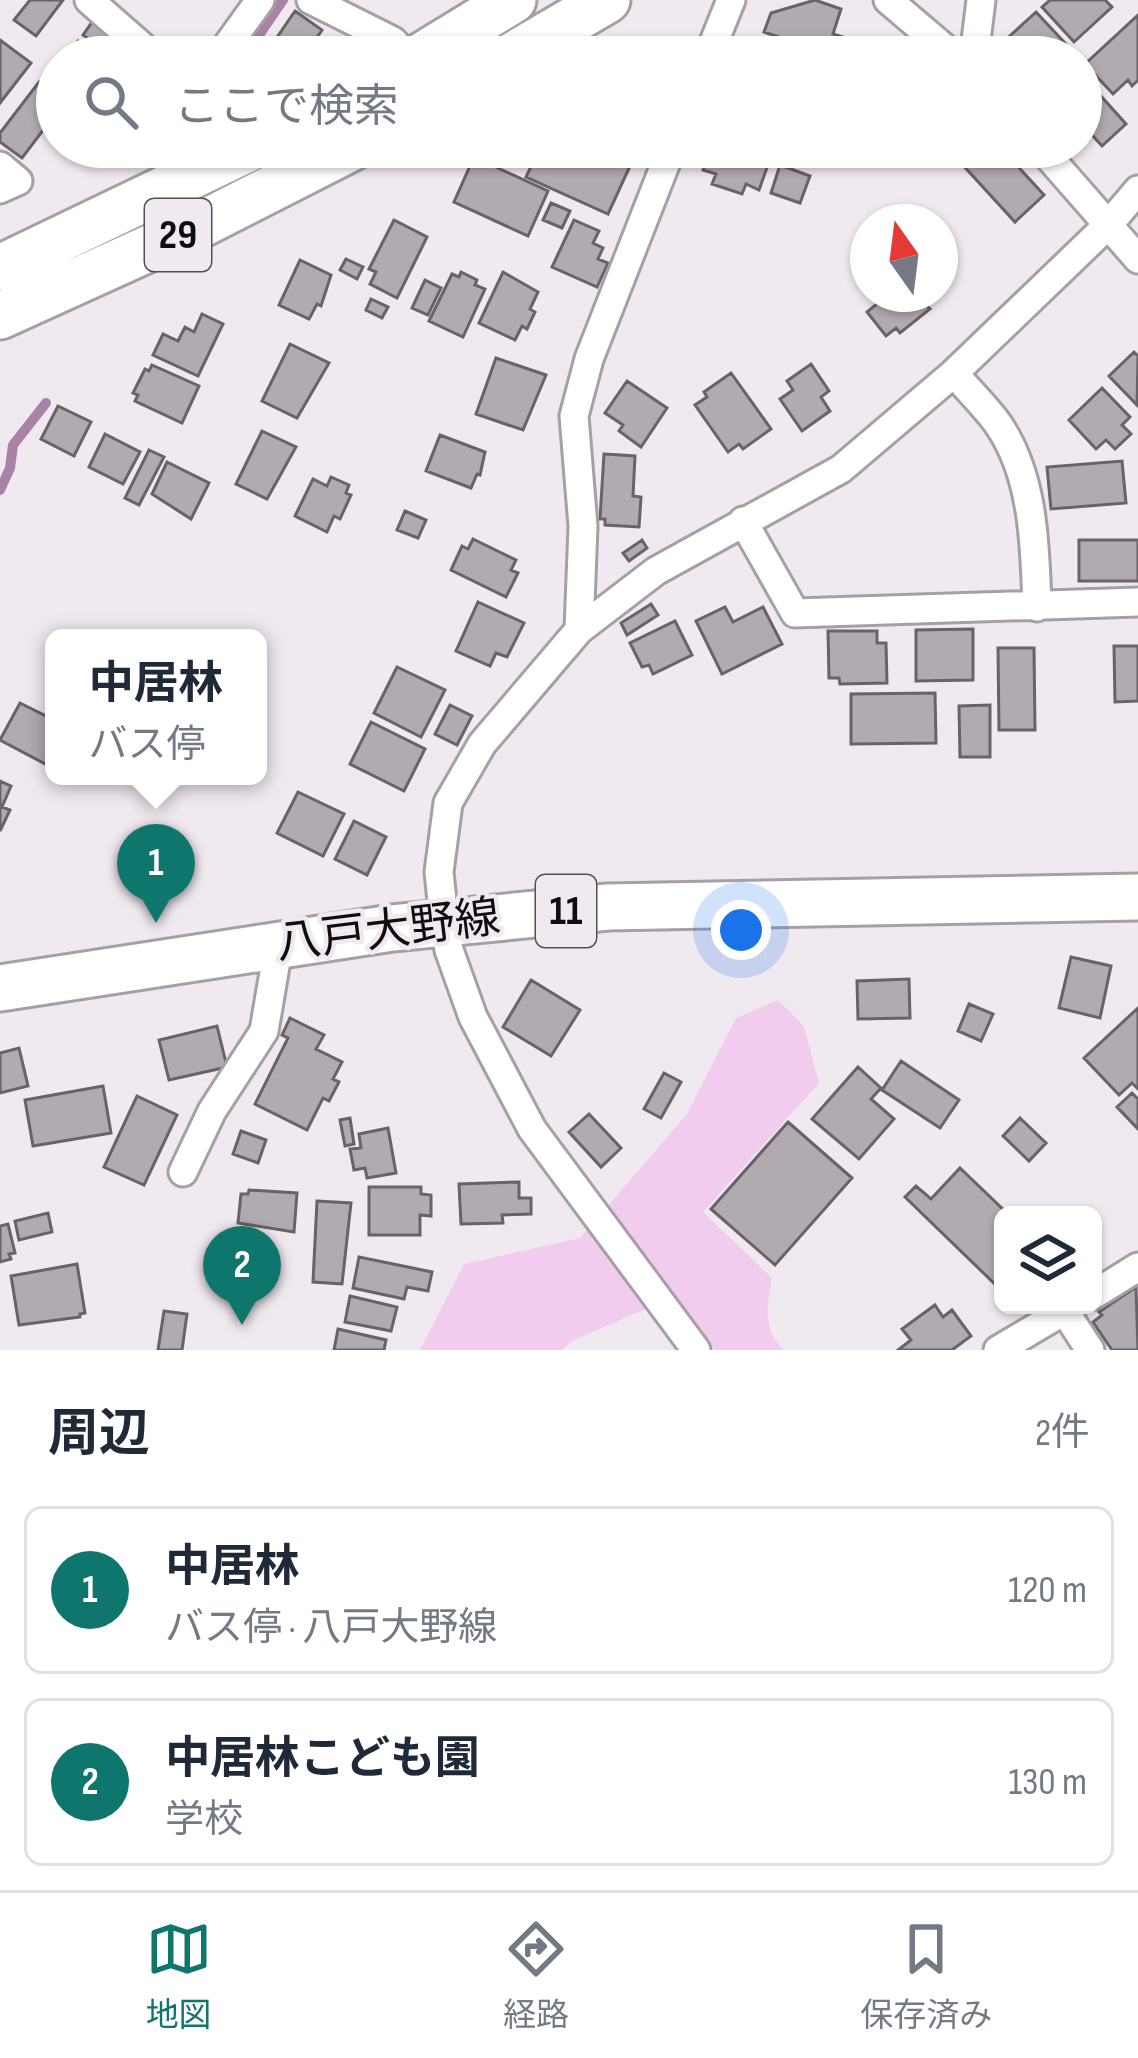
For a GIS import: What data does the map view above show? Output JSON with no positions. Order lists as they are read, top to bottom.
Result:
{
  "streets": {
    "main road": ["29", "11", "八戸大野線"]
  },
  "north": "top",
  "page": {
    "search": "ここで検索",
    "popup": ["中居林", "バス停"],
    "pins": ["1", "2"],
    "heading": ["周辺", "2件"],
    "list": [
      {
        "mark": "1",
        "name": "中居林",
        "note": "バス停 · 八戸大野線",
        "value": "120 m"
      },
      {
        "mark": "2",
        "name": "中居林こども園",
        "note": "学校",
        "value": "130 m"
      }
    ],
    "nav": ["地図", "経路", "保存済み"]
  }
}
